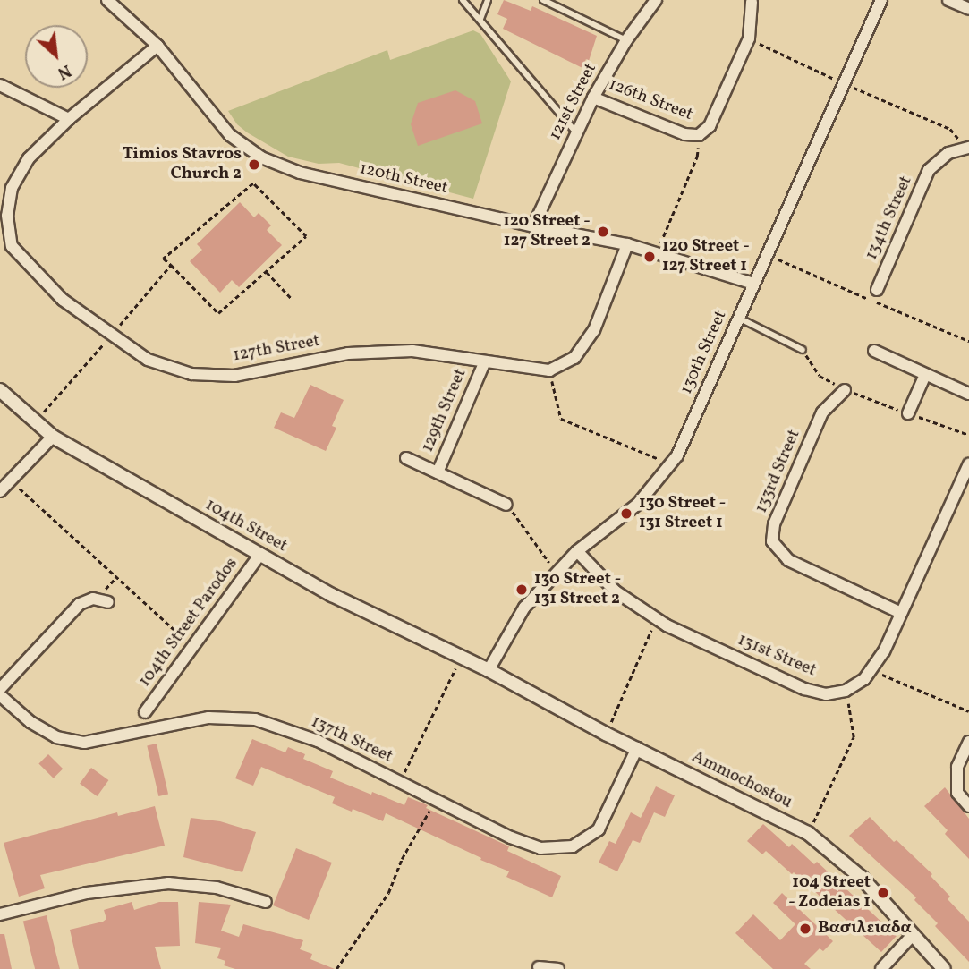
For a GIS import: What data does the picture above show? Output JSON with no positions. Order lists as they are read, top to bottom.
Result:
{
  "streets": {
    "street": [
      "126th Street",
      "121st Street",
      "120th Street",
      "134th Street",
      "127th Street",
      "130th Street",
      "129th Street",
      "133rd Street",
      "104th Street",
      "104th Street Parodos",
      "131st Street",
      "137th Street",
      "Ammochostou"
    ]
  },
  "crossings": [
    ["126th Street", "121st Street"],
    ["121st Street", "120th Street"],
    ["120th Street", "127th Street"],
    ["120th Street", "130th Street"],
    ["127th Street", "129th Street"],
    ["130th Street", "104th Street"],
    ["130th Street", "131st Street"],
    ["130th Street", "Ammochostou"],
    ["104th Street", "104th Street Parodos"],
    ["104th Street", "Ammochostou"],
    ["137th Street", "Ammochostou"]
  ],
  "places": [
    "Timios Stavros Church 2",
    "120 Street - 127 Street 2",
    "120 Street - 127 Street 1",
    "130 Street - 131 Street 1",
    "130 Street - 131 Street 2",
    "104 Street - Zodeias 1",
    "Βασιλειαδα"
  ],
  "north": "bottom right"
}
